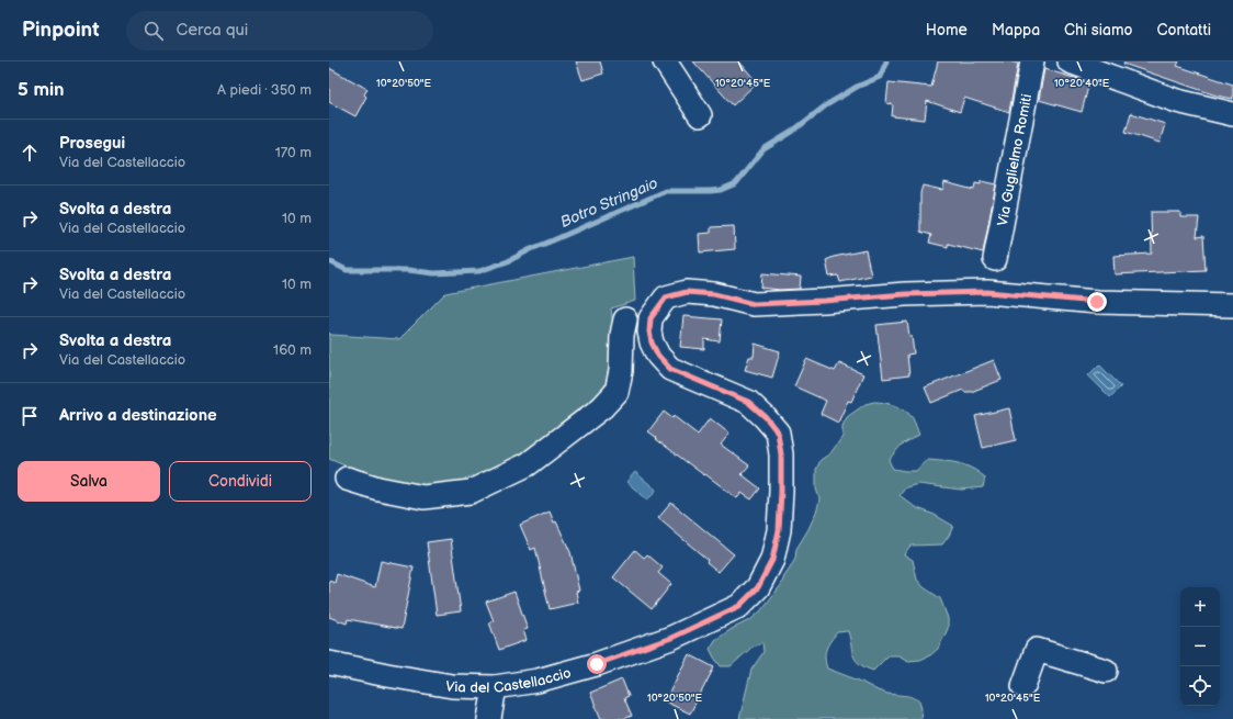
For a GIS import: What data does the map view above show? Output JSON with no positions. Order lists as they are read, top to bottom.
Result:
{
  "streets": {
    "street": ["Via Guglielmo Romiti", "Via del Castellaccio"]
  },
  "water": ["Botro Stringaio"],
  "page": {
    "header": "Pinpoint",
    "search": "Cerca qui",
    "nav": [
      "Home",
      "Mappa",
      "Chi siamo",
      "Contatti"
    ],
    "heading": ["5 min", "A piedi · 350 m"],
    "list": [
      ["Prosegui", "Via del Castellaccio", "170 m"],
      ["Svolta a destra", "Via del Castellaccio", "10 m"],
      ["Svolta a destra", "Via del Castellaccio", "10 m"],
      ["Svolta a destra", "Via del Castellaccio", "160 m"],
      "Arrivo a destinazione"
    ],
    "buttons": ["Salva", "Condividi"],
    "map_buttons": ["+", "−"]
  },
  "coordinates": ["10°20'50\"E", "10°20'45\"E", "10°20'40\"E"]
}
